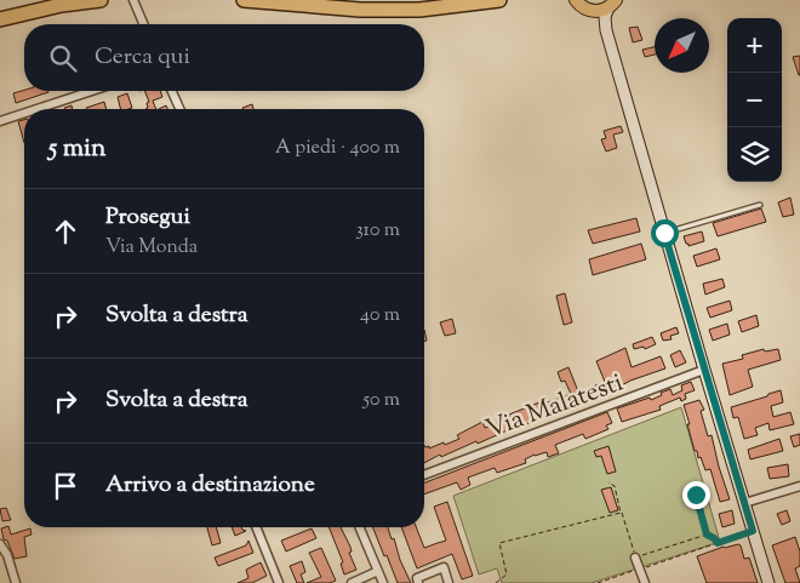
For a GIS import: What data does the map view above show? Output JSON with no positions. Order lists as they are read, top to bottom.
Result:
{
  "streets": {
    "street": ["Via Malatesti"]
  },
  "north": "bottom left",
  "page": {
    "map_buttons": ["+", "−"],
    "search": "Cerca qui",
    "heading": ["5 min", "A piedi · 400 m"],
    "list": [
      ["Prosegui", "Via Monda", "310 m"],
      ["Svolta a destra", "40 m"],
      ["Svolta a destra", "50 m"],
      "Arrivo a destinazione"
    ]
  }
}
